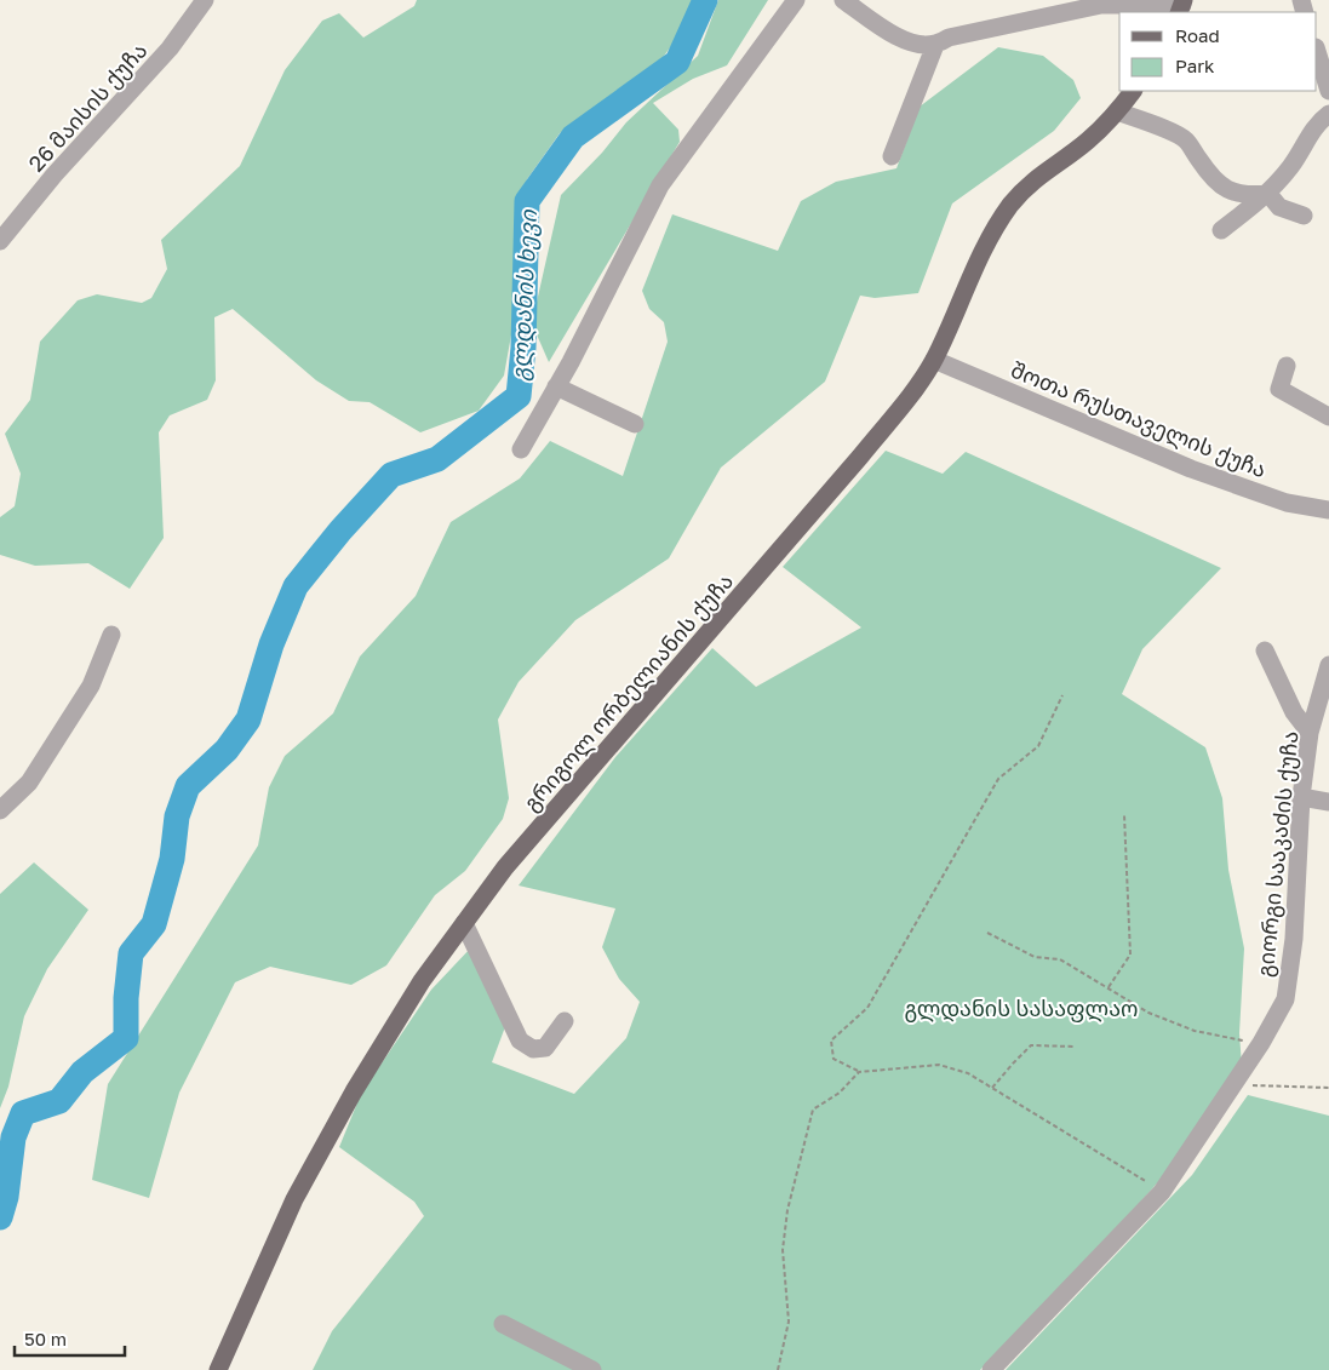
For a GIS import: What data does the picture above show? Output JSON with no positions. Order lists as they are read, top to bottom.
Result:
{
  "streets": {
    "main road": ["გრიგოლ ორბელიანის ქუჩა"],
    "street": ["26 მაისის ქუჩა", "შოთა რუსთაველის ქუჩა", "გიორგი სააკაძის ქუჩა"]
  },
  "crossings": [
    ["შოთა რუსთაველის ქუჩა", "გრიგოლ ორბელიანის ქუჩა"]
  ],
  "water": ["გლდანის ხევი"],
  "parks": ["გლდანის სასაფლაო"],
  "legend": ["Road", "Park"],
  "scale_bar": "50 m"
}
